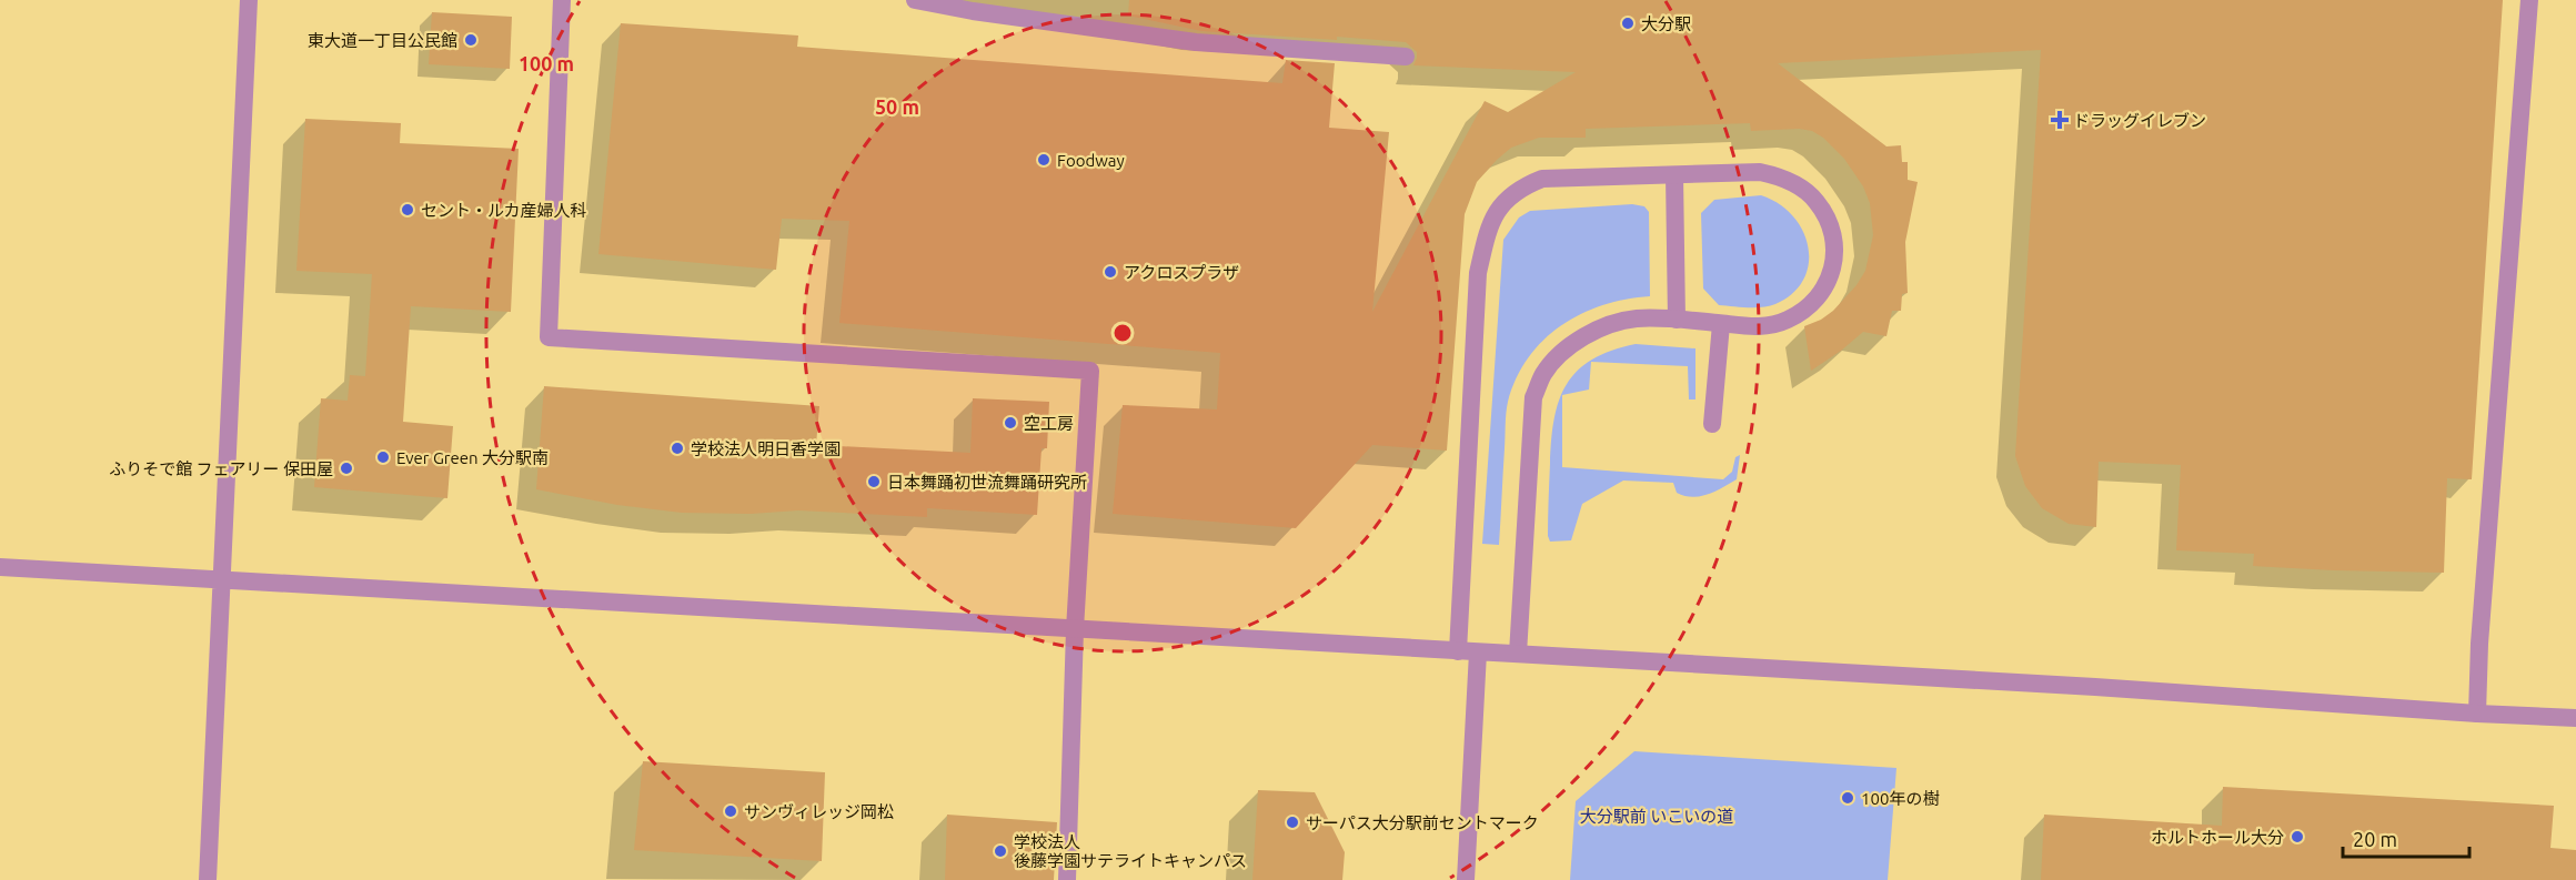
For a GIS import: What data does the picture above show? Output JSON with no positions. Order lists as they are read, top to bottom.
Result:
{
  "parks": ["大分駅前 いこいの道"],
  "places": {
    "other": [
      "大分駅",
      "東大道一丁目公民館",
      "Foodway",
      "セント・ルカ産婦人科",
      "アクロスプラザ",
      "空工房",
      "学校法人明日香学園",
      "Ever Green 大分駅南",
      "ふりそで館 フェアリー 保田屋",
      "日本舞踊初世流舞踊研究所",
      "100年の樹",
      "サンヴィレッジ岡松",
      "サーパス大分駅前セントマーク",
      "ホルトホール大分",
      "学校法人 後藤学園サテライトキャンパス"
    ],
    "health": ["ドラッグイレブン"]
  },
  "scale_bar": "20 m",
  "rings": ["100 m", "50 m"]
}
